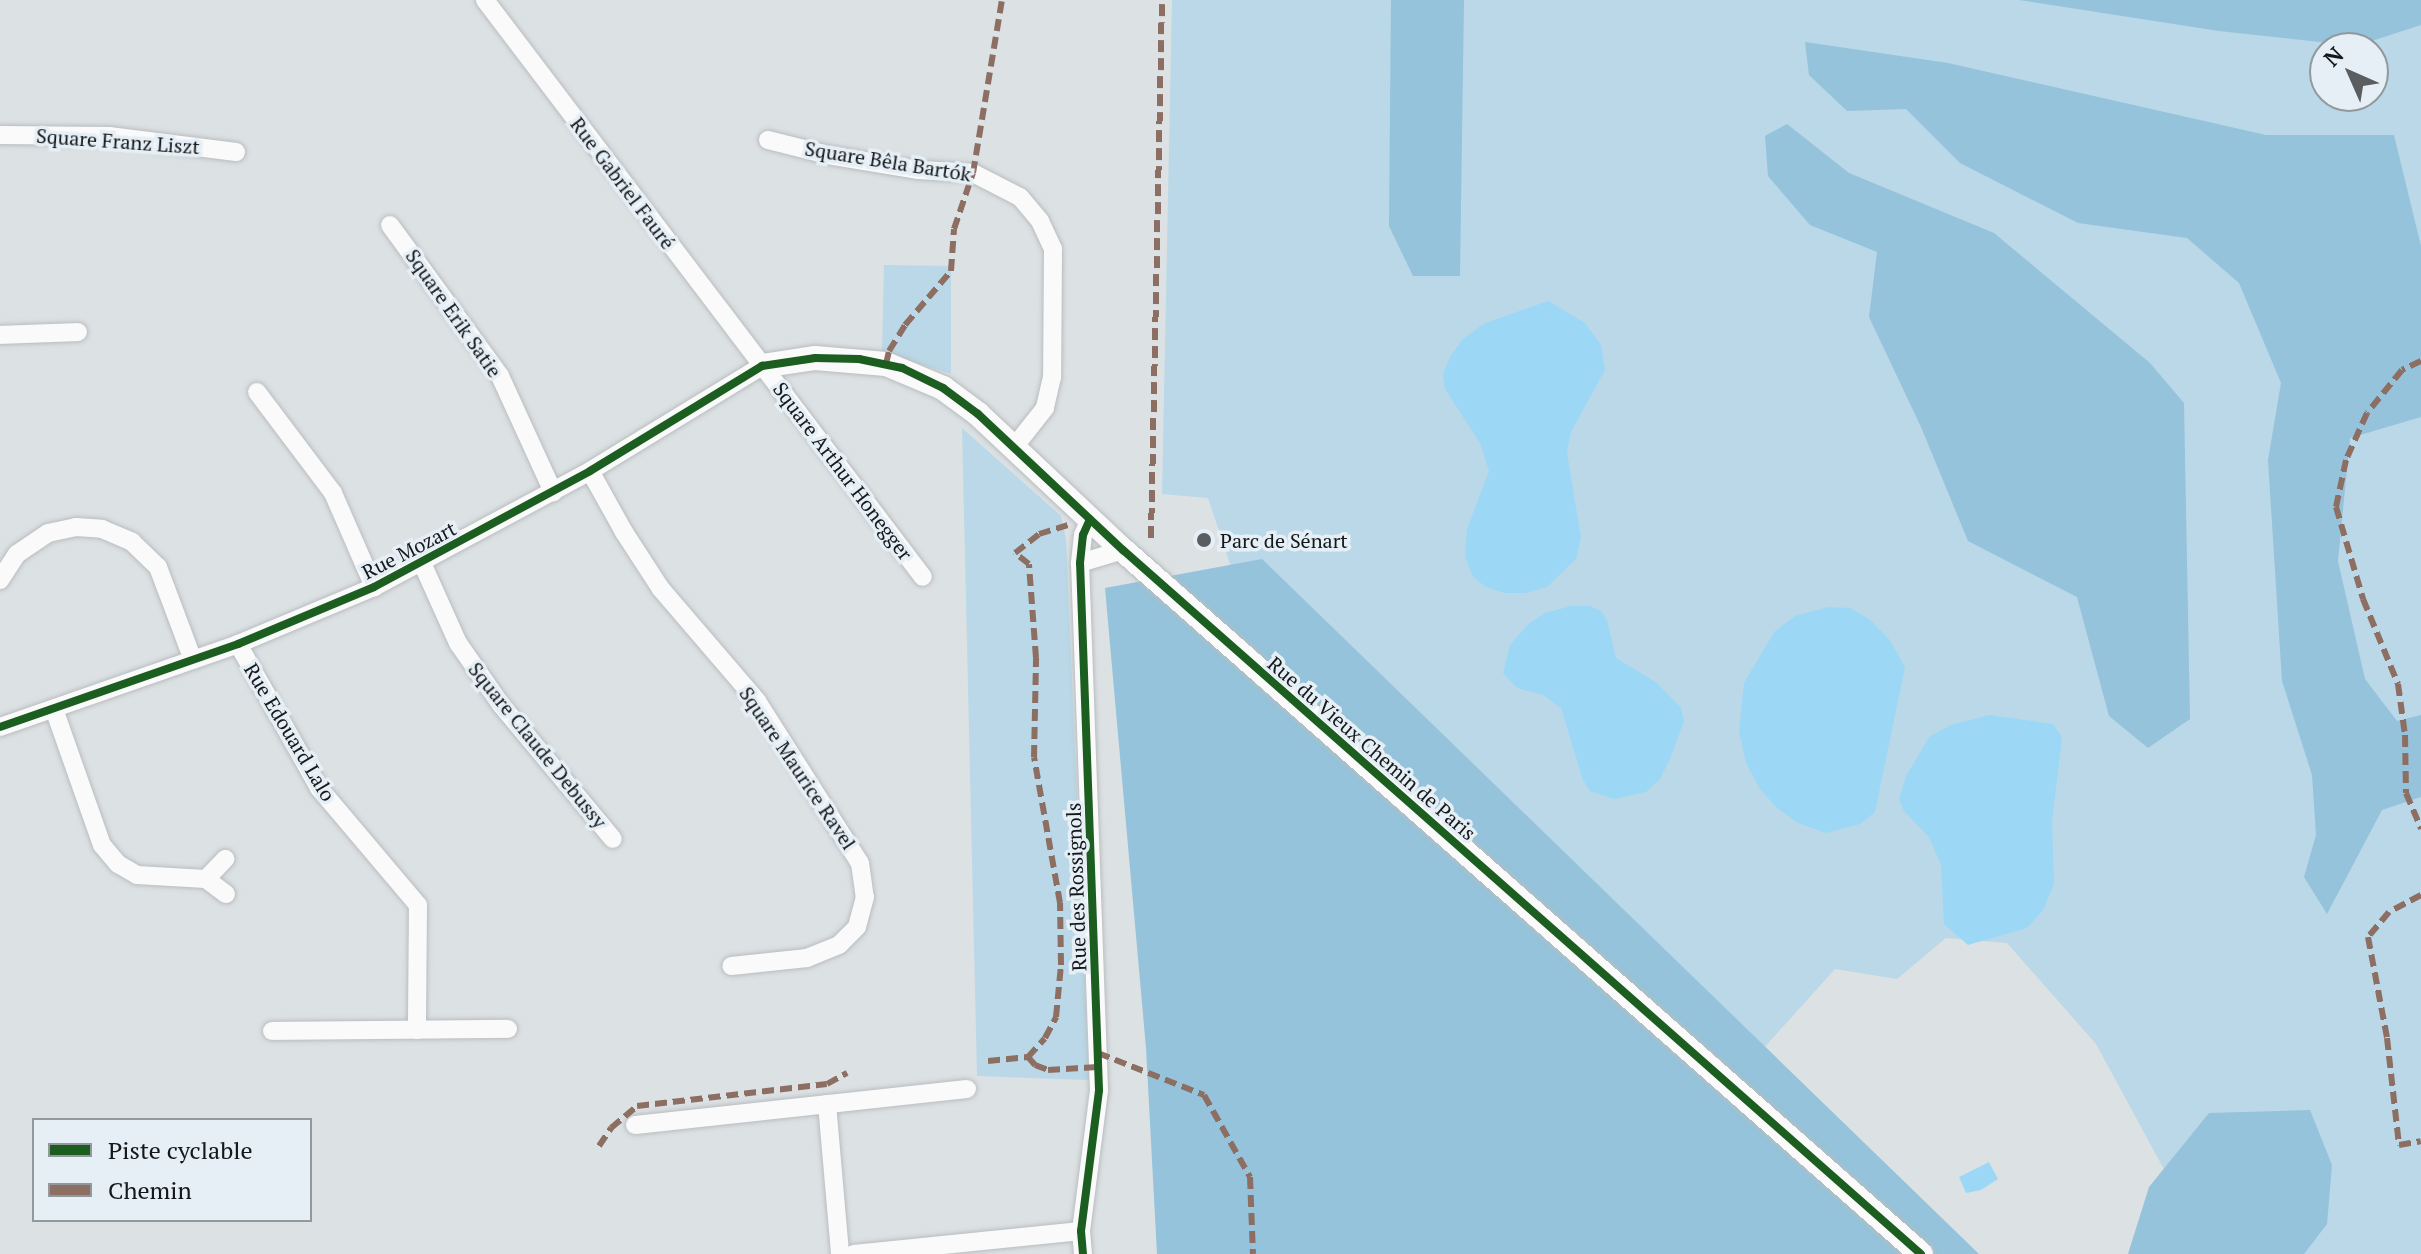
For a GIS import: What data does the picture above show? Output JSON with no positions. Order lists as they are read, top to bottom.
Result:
{
  "streets": {
    "street": [
      "Square Franz Liszt",
      "Square Bêla Bartók",
      "Rue Gabriel Fauré",
      "Square Erik Satie",
      "Square Arthur Honegger",
      "Rue Mozart",
      "Rue Edouard Lalo",
      "Square Claude Debussy",
      "Rue du Vieux Chemin de Paris",
      "Square Maurice Ravel",
      "Rue des Rossignols"
    ]
  },
  "crossings": [
    ["Square Bêla Bartók", "Rue du Vieux Chemin de Paris"],
    ["Rue Gabriel Fauré", "Square Arthur Honegger"],
    ["Rue Gabriel Fauré", "Rue Mozart"],
    ["Rue Gabriel Fauré", "Rue du Vieux Chemin de Paris"],
    ["Square Erik Satie", "Rue Mozart"],
    ["Square Arthur Honegger", "Rue Mozart"],
    ["Square Arthur Honegger", "Rue du Vieux Chemin de Paris"],
    ["Rue Mozart", "Rue Edouard Lalo"],
    ["Rue Mozart", "Square Claude Debussy"],
    ["Rue Mozart", "Rue du Vieux Chemin de Paris"],
    ["Rue Mozart", "Square Maurice Ravel"],
    ["Rue du Vieux Chemin de Paris", "Rue des Rossignols"]
  ],
  "places": ["Parc de Sénart"],
  "legend": ["Piste cyclable", "Chemin"],
  "north": "top left"
}
